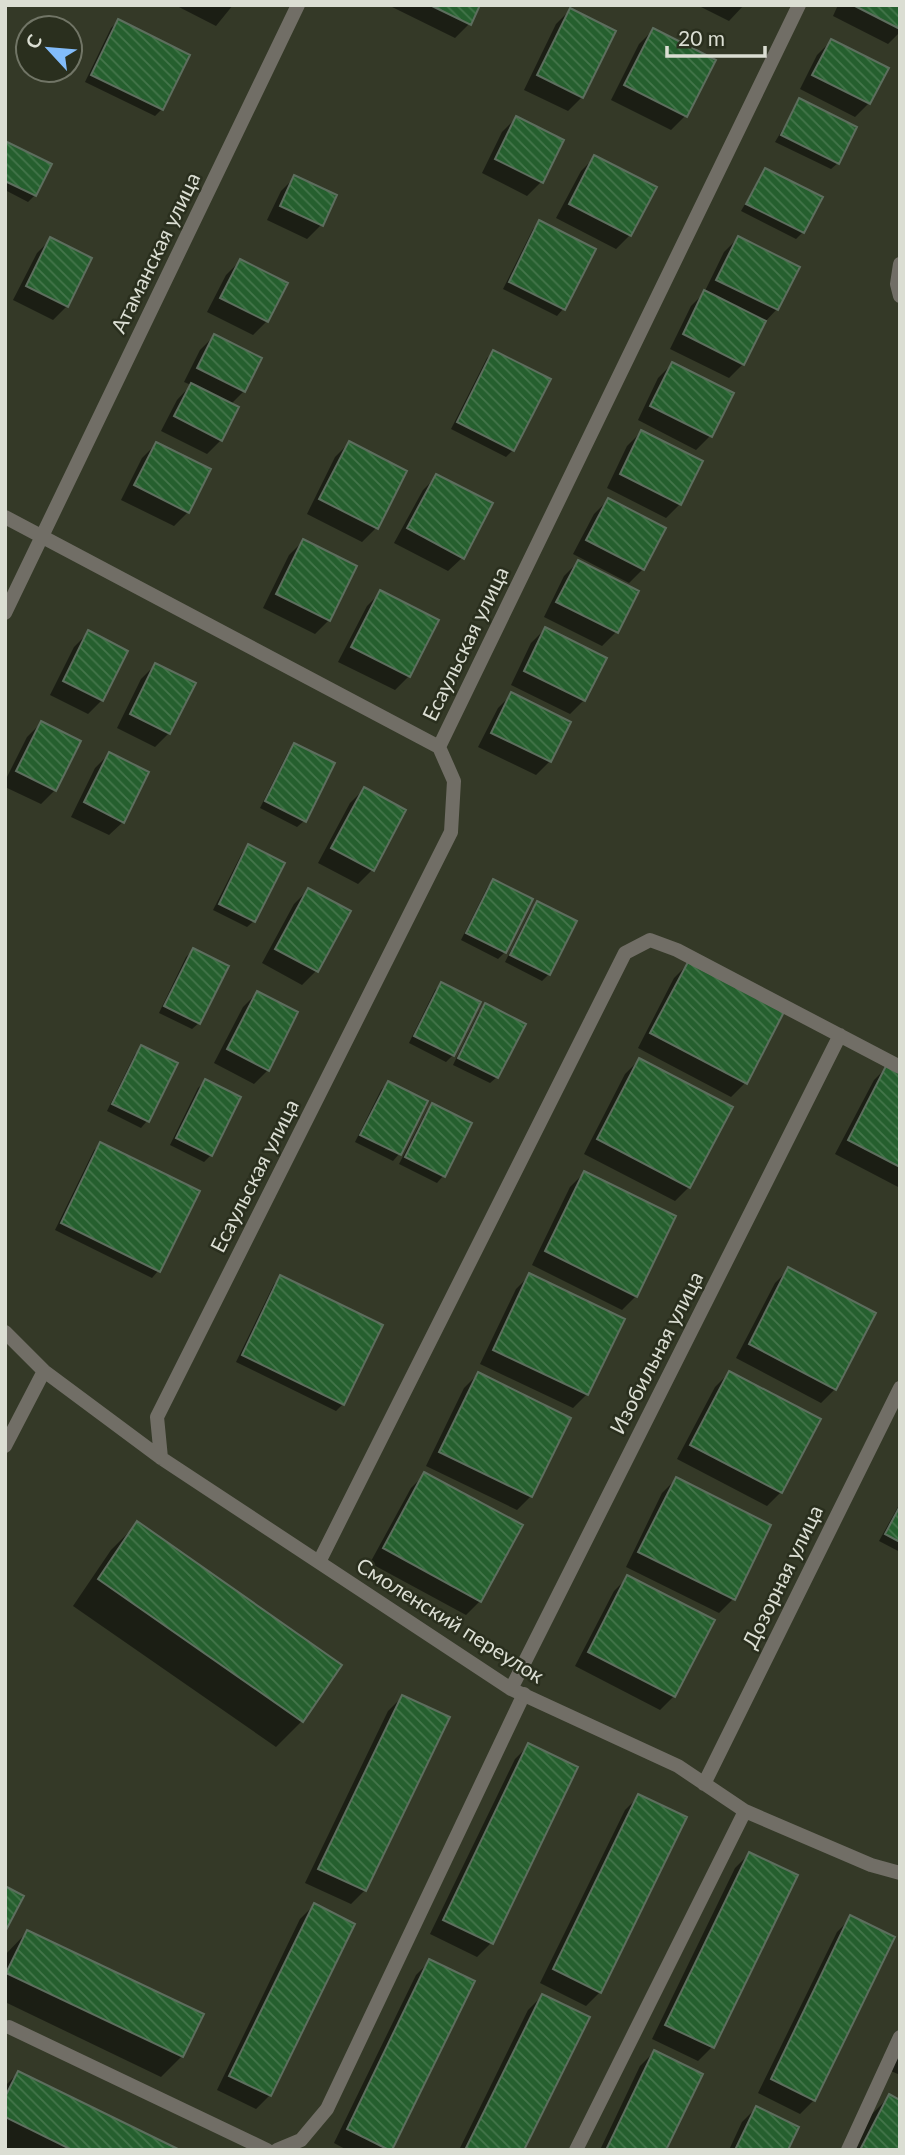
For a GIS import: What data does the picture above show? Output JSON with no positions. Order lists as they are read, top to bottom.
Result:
{
  "streets": {
    "street": [
      "Атаманская улица",
      "Есаульская улица",
      "Изобильная улица",
      "Дозорная улица",
      "Смоленский переулок"
    ]
  },
  "crossings": [
    ["Есаульская улица", "Смоленский переулок"],
    ["Изобильная улица", "Смоленский переулок"],
    ["Дозорная улица", "Смоленский переулок"]
  ],
  "scale_bar": "20 m",
  "north": "top left"
}
